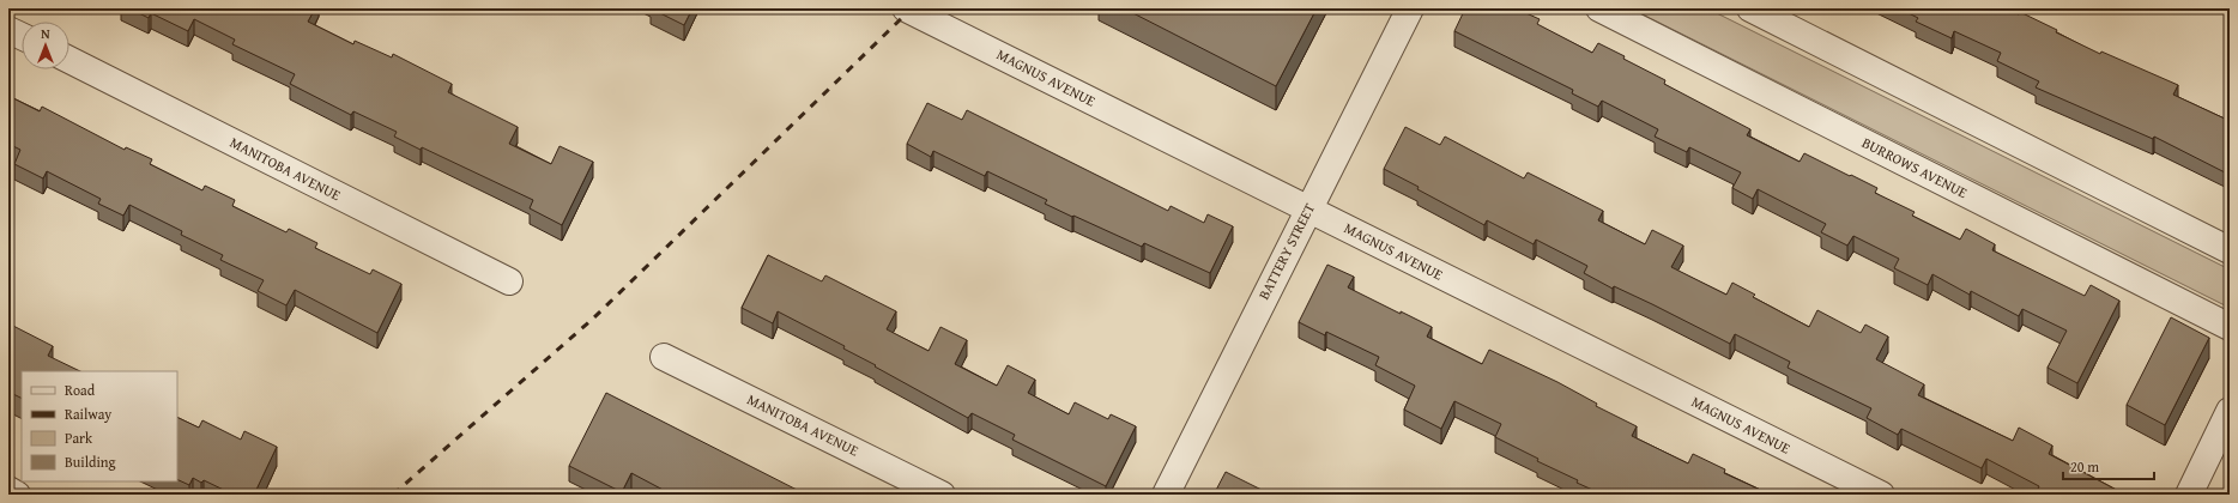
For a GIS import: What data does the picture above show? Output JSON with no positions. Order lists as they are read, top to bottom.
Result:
{
  "streets": {
    "street": [
      "MAGNUS AVENUE",
      "BURROWS AVENUE",
      "MANITOBA AVENUE",
      "BATTERY STREET"
    ]
  },
  "crossings": [
    ["MAGNUS AVENUE", "BATTERY STREET"]
  ],
  "legend": [
    "Road",
    "Railway",
    "Park",
    "Building"
  ],
  "scale_bar": "20 m",
  "north": "top"
}
